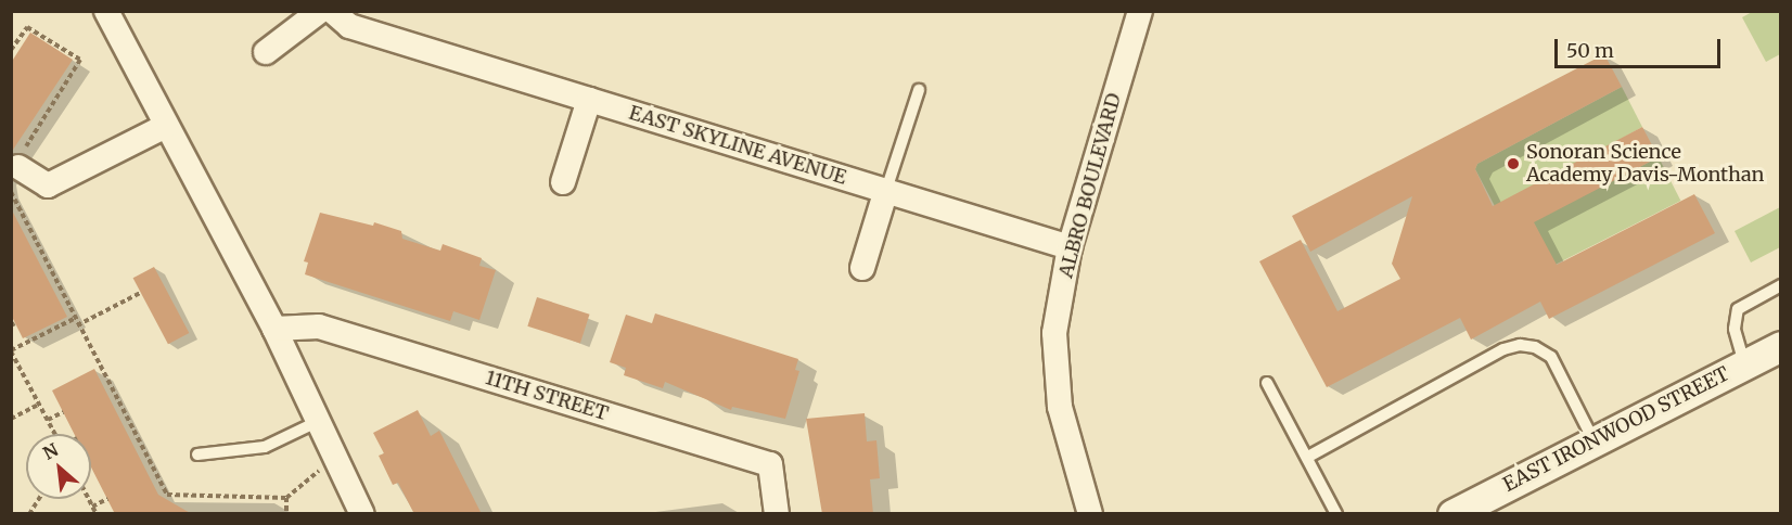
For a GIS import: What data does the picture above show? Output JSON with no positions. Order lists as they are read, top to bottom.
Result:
{
  "streets": {
    "street": [
      "EAST SKYLINE AVENUE",
      "ALBRO BOULEVARD",
      "11TH STREET",
      "EAST IRONWOOD STREET"
    ]
  },
  "crossings": [
    ["EAST SKYLINE AVENUE", "ALBRO BOULEVARD"]
  ],
  "places": ["Sonoran Science Academy Davis-Monthan"],
  "scale_bar": "50 m",
  "north": "top left"
}
